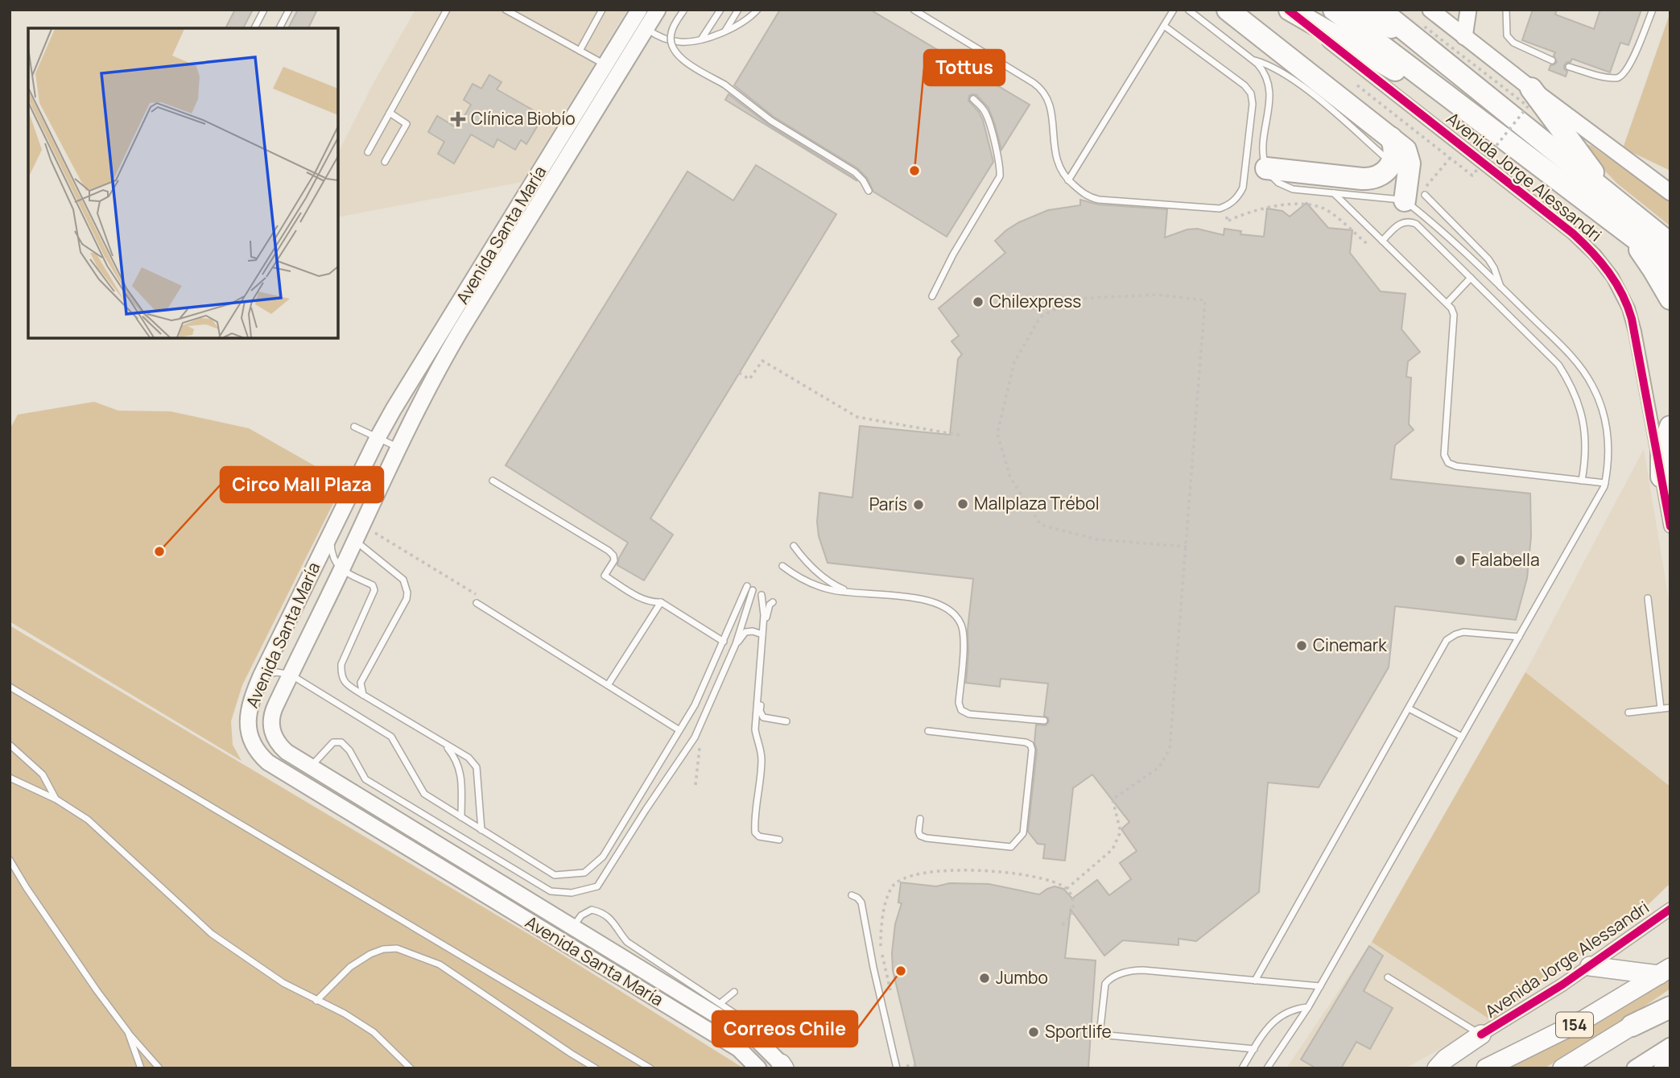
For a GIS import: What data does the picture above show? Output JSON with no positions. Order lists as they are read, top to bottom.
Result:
{
  "streets": {
    "highway": ["Avenida Jorge Alessandri"],
    "main road": ["Avenida Santa María", "154"]
  },
  "places": {
    "health": ["Clínica Biobío"],
    "other": [
      "Tottus",
      "Chilexpress",
      "Mallplaza Trébol",
      "París",
      "Circo Mall Plaza",
      "Falabella",
      "Cinemark",
      "Correos Chile",
      "Jumbo",
      "Sportlife"
    ]
  }
}
